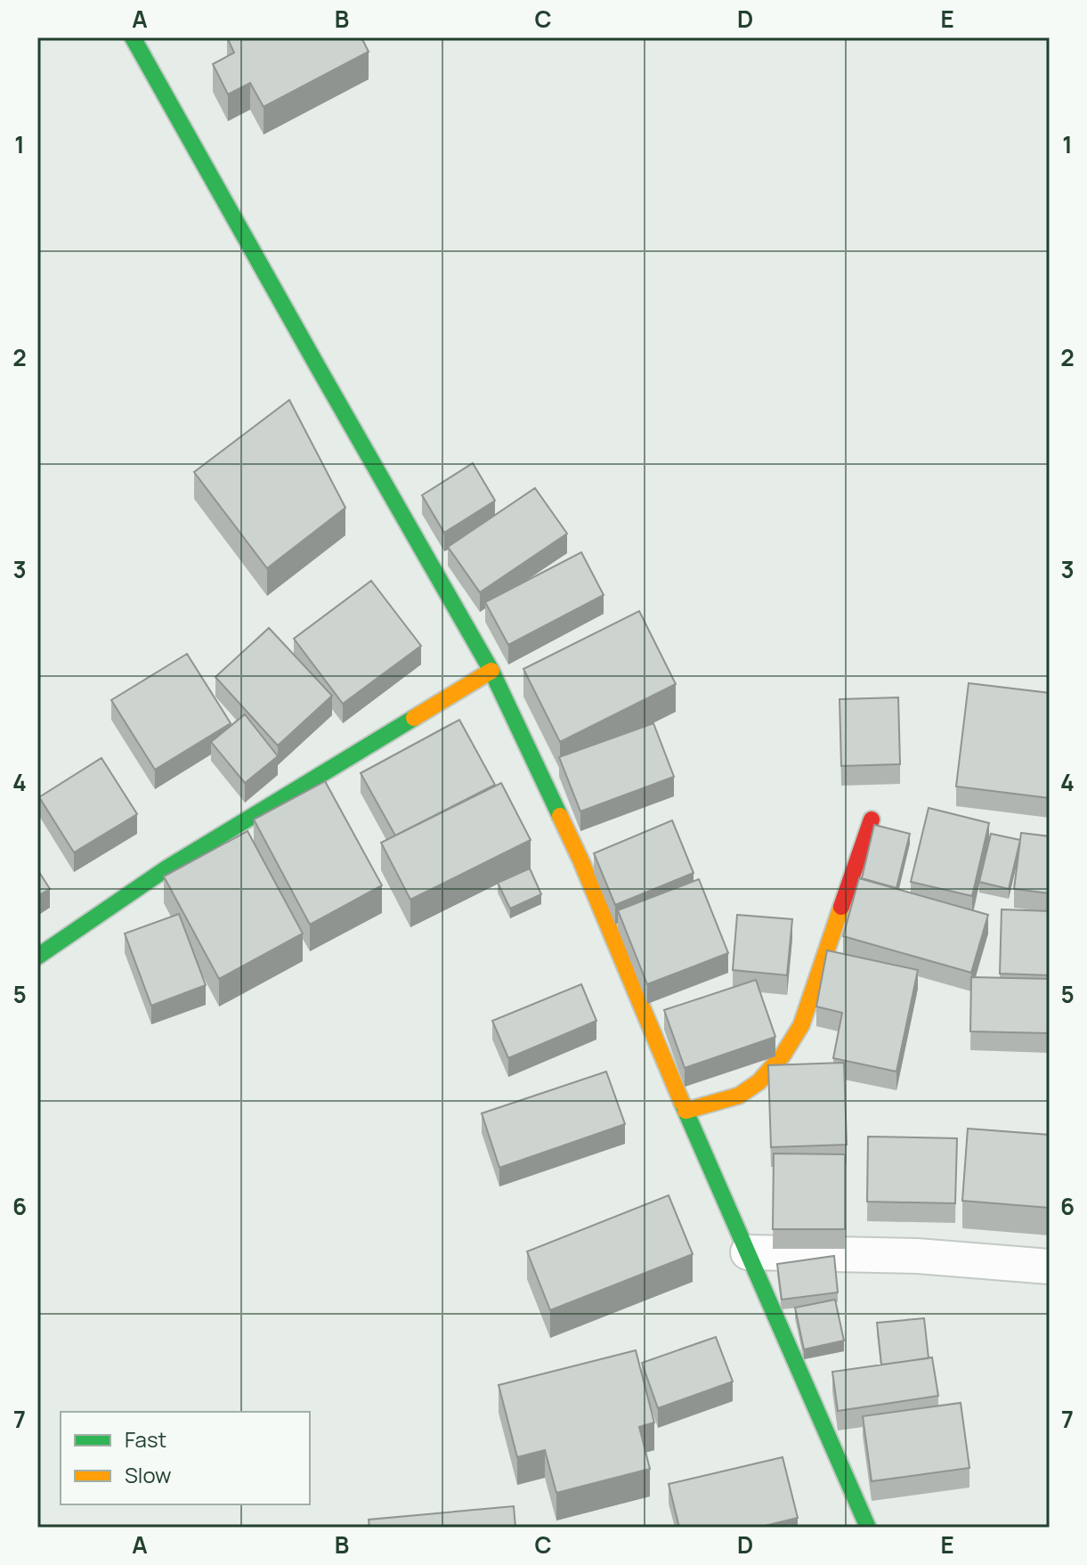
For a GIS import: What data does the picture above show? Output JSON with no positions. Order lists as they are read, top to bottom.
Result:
{
  "legend": ["Fast", "Slow"],
  "grid": {
    "columns": [
      "A",
      "B",
      "C",
      "D",
      "E"
    ],
    "rows": [
      "1",
      "2",
      "3",
      "4",
      "5",
      "6",
      "7"
    ]
  }
}
